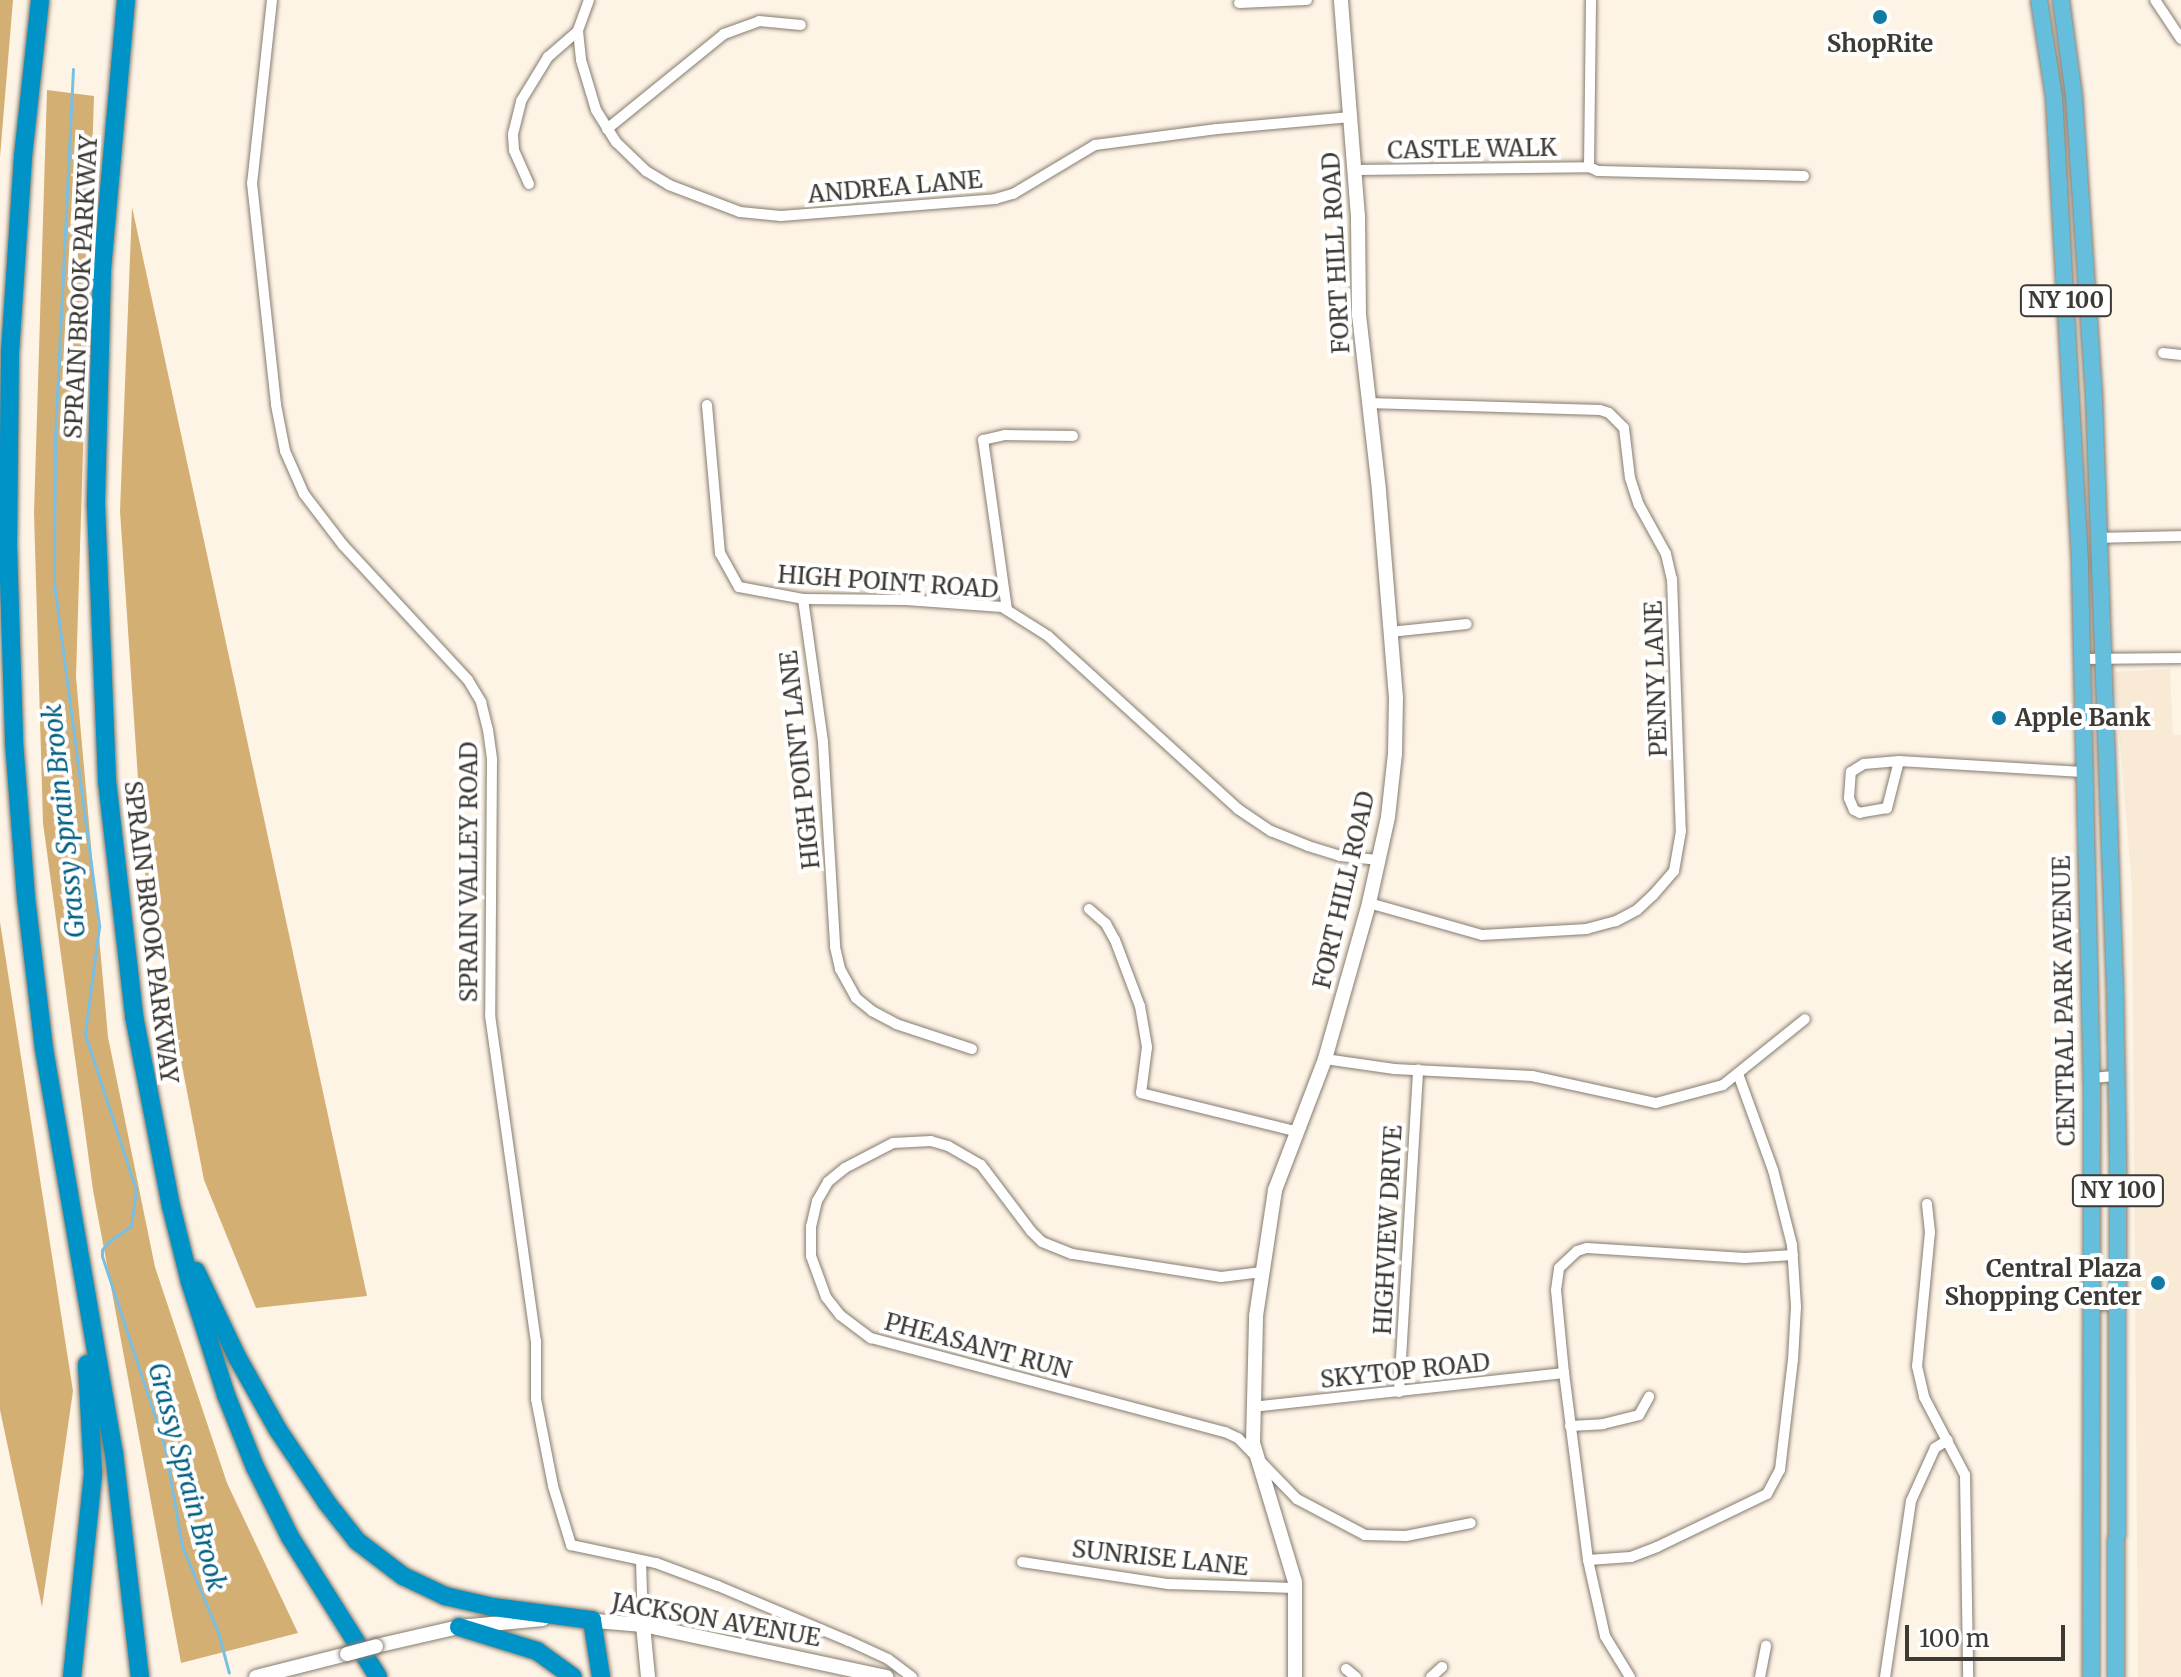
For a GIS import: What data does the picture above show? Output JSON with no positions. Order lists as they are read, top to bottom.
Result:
{
  "streets": {
    "highway": ["SPRAIN BROOK PARKWAY"],
    "main road": ["NY 100", "CENTRAL PARK AVENUE"],
    "street": [
      "CASTLE WALK",
      "ANDREA LANE",
      "FORT HILL ROAD",
      "HIGH POINT ROAD",
      "PENNY LANE",
      "HIGH POINT LANE",
      "SPRAIN VALLEY ROAD",
      "HIGHVIEW DRIVE",
      "PHEASANT RUN",
      "SKYTOP ROAD",
      "SUNRISE LANE",
      "JACKSON AVENUE"
    ]
  },
  "crossings": [
    ["CASTLE WALK", "FORT HILL ROAD"],
    ["ANDREA LANE", "FORT HILL ROAD"],
    ["FORT HILL ROAD", "HIGH POINT ROAD"],
    ["FORT HILL ROAD", "PENNY LANE"],
    ["FORT HILL ROAD", "PHEASANT RUN"],
    ["FORT HILL ROAD", "SKYTOP ROAD"],
    ["FORT HILL ROAD", "SUNRISE LANE"],
    ["NY 100", "CENTRAL PARK AVENUE"],
    ["HIGH POINT ROAD", "HIGH POINT LANE"],
    ["HIGHVIEW DRIVE", "SKYTOP ROAD"]
  ],
  "water": ["Grassy Sprain Brook"],
  "places": ["ShopRite", "Apple Bank", "Central Plaza Shopping Center"],
  "scale_bar": "100 m"
}
